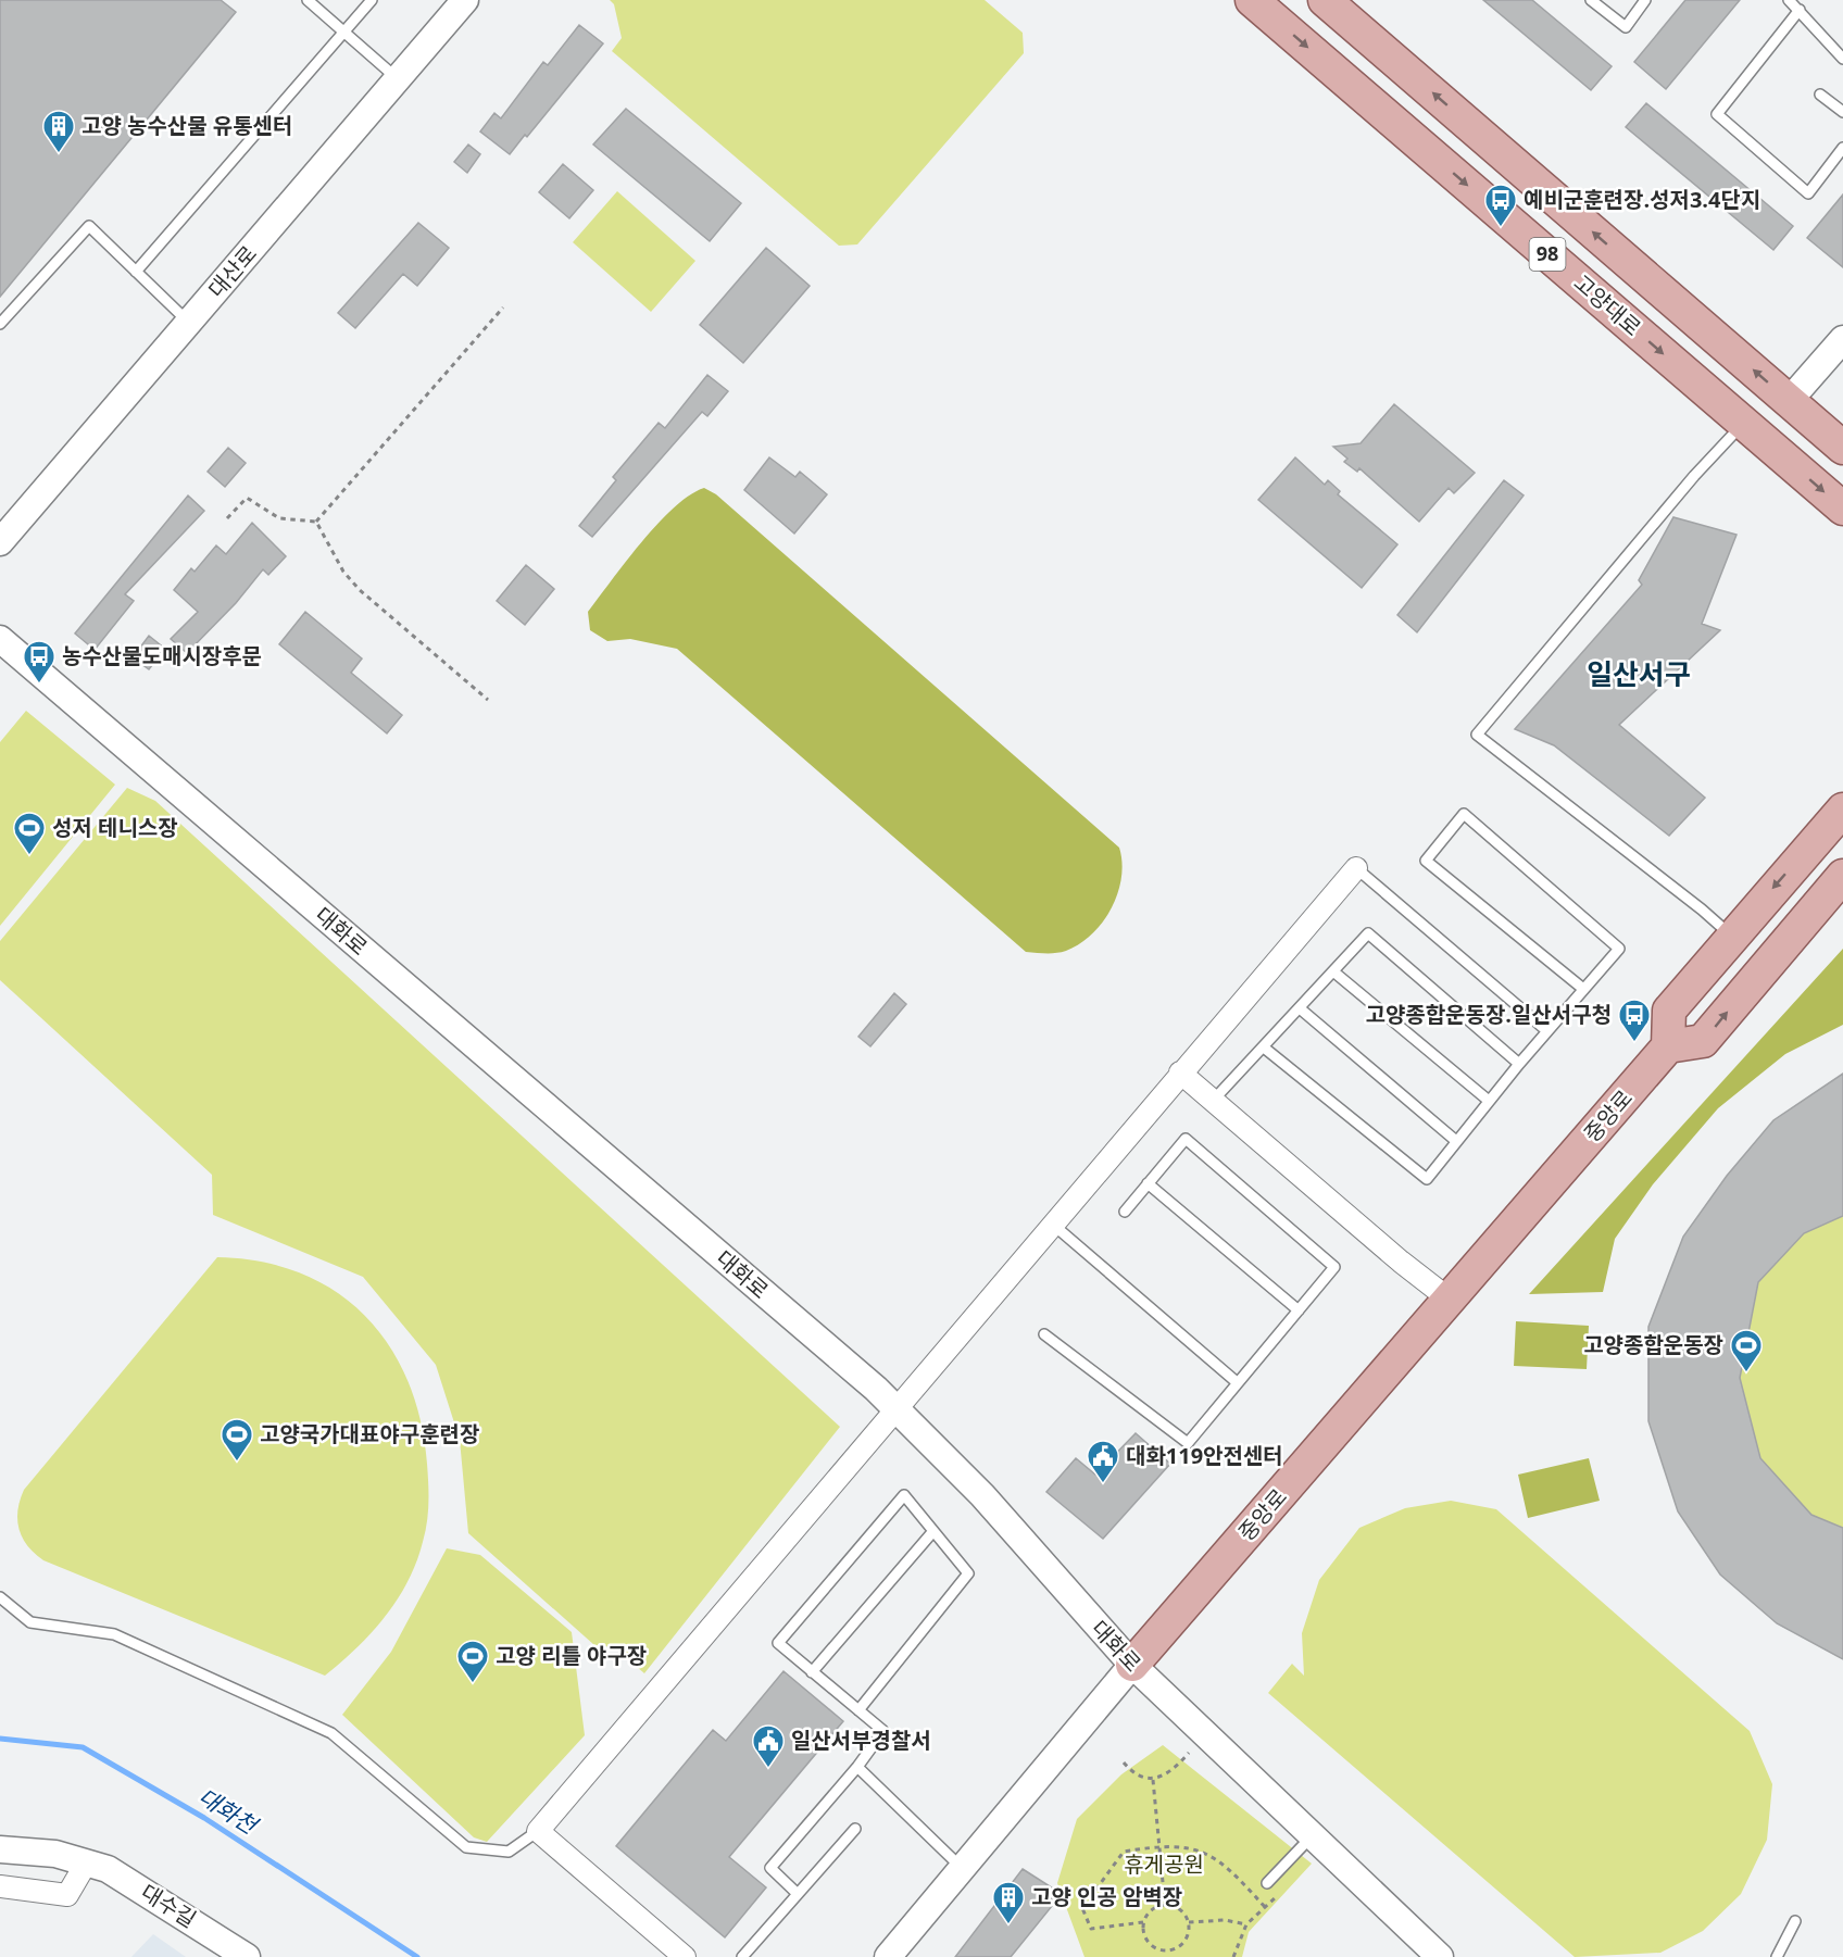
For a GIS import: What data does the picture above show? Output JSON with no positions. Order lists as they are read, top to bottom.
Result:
{
  "streets": {
    "main road": ["98", "고양대로", "중앙로"],
    "street": ["대산로", "대화로", "대수길"]
  },
  "crossings": [
    ["대화로", "중앙로"]
  ],
  "districts": ["일산서구"],
  "water": ["대화천"],
  "parks": ["휴게공원"],
  "places": {
    "building": ["고양 농수산물 유통센터", "고양 인공 암벽장"],
    "bus stop": ["예비군훈련장.성저3.4단지", "농수산물도매시장후문", "고양종합운동장.일산서구청"],
    "sports": [
      "성저 테니스장",
      "고양종합운동장",
      "고양국가대표야구훈련장",
      "고양 리틀 야구장"
    ],
    "public building": ["대화119안전센터", "일산서부경찰서"]
  }
}
